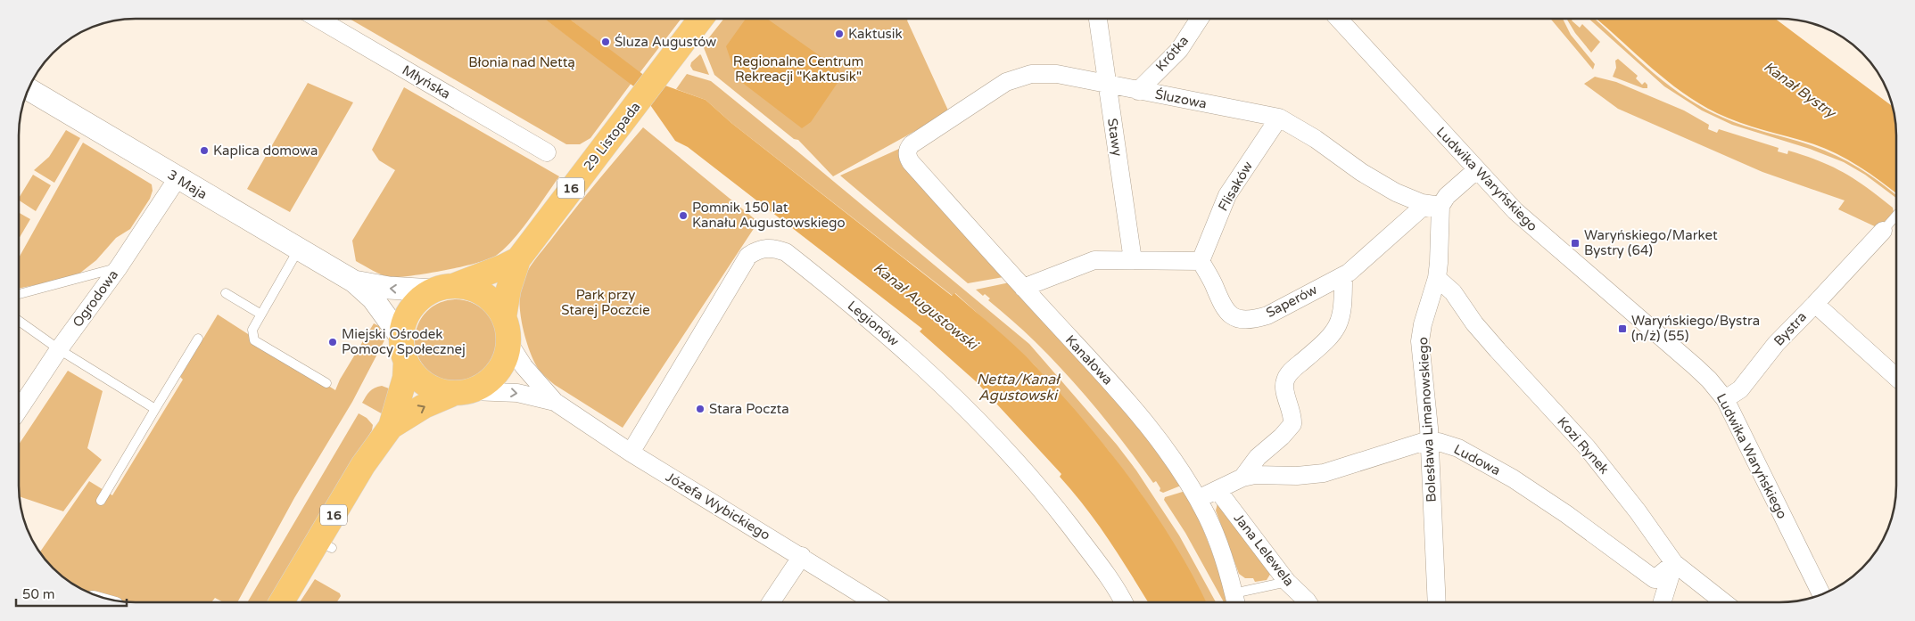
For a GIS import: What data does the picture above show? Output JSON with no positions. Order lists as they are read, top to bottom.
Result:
{
  "streets": {
    "main road": ["29 Listopada", "16"],
    "street": [
      "Krótka",
      "Młyńska",
      "Śluzowa",
      "Stawy",
      "Ludwika Waryńskiego",
      "3 Maja",
      "Flisaków",
      "Ogrodowa",
      "Saperów",
      "Legionów",
      "Bystra",
      "Kanałowa",
      "Bolesława Limanowskiego",
      "Kozi Rynek",
      "Ludowa",
      "Józefa Wybickiego",
      "Jana Lelewela"
    ]
  },
  "crossings": [
    ["Krótka", "Śluzowa"],
    ["Śluzowa", "Stawy"],
    ["Śluzowa", "Flisaków"],
    ["Śluzowa", "Saperów"],
    ["Śluzowa", "Kanałowa"],
    ["Śluzowa", "Bolesława Limanowskiego"],
    ["29 Listopada", "3 Maja"],
    ["29 Listopada", "16"],
    ["29 Listopada", "Józefa Wybickiego"],
    ["Ludwika Waryńskiego", "Bystra"],
    ["3 Maja", "16"],
    ["3 Maja", "Ogrodowa"],
    ["3 Maja", "Józefa Wybickiego"],
    ["Flisaków", "Saperów"],
    ["16", "Józefa Wybickiego"],
    ["Saperów", "Bolesława Limanowskiego"],
    ["Legionów", "Józefa Wybickiego"],
    ["Bolesława Limanowskiego", "Kozi Rynek"],
    ["Bolesława Limanowskiego", "Ludowa"],
    ["Kozi Rynek", "Ludowa"]
  ],
  "water": ["Kanał Bystry", "Kanał Augustowski", "Netta/Kanał Agustowski"],
  "parks": ["Regionalne Centrum Rekreacji \"Kaktusik\"", "Błonia nad Nettą", "Park przy Starej Poczcie"],
  "places": {
    "other": [
      "Kaktusik",
      "Śluza Augustów",
      "Kaplica domowa",
      "Pomnik 150 lat Kanału Augustowskiego",
      "Miejski Ośrodek Pomocy Społecznej",
      "Stara Poczta"
    ],
    "transit": ["Waryńskiego/Market Bystry (64)", "Waryńskiego/Bystra (n/ż) (55)"]
  },
  "scale_bar": "50 m"
}
